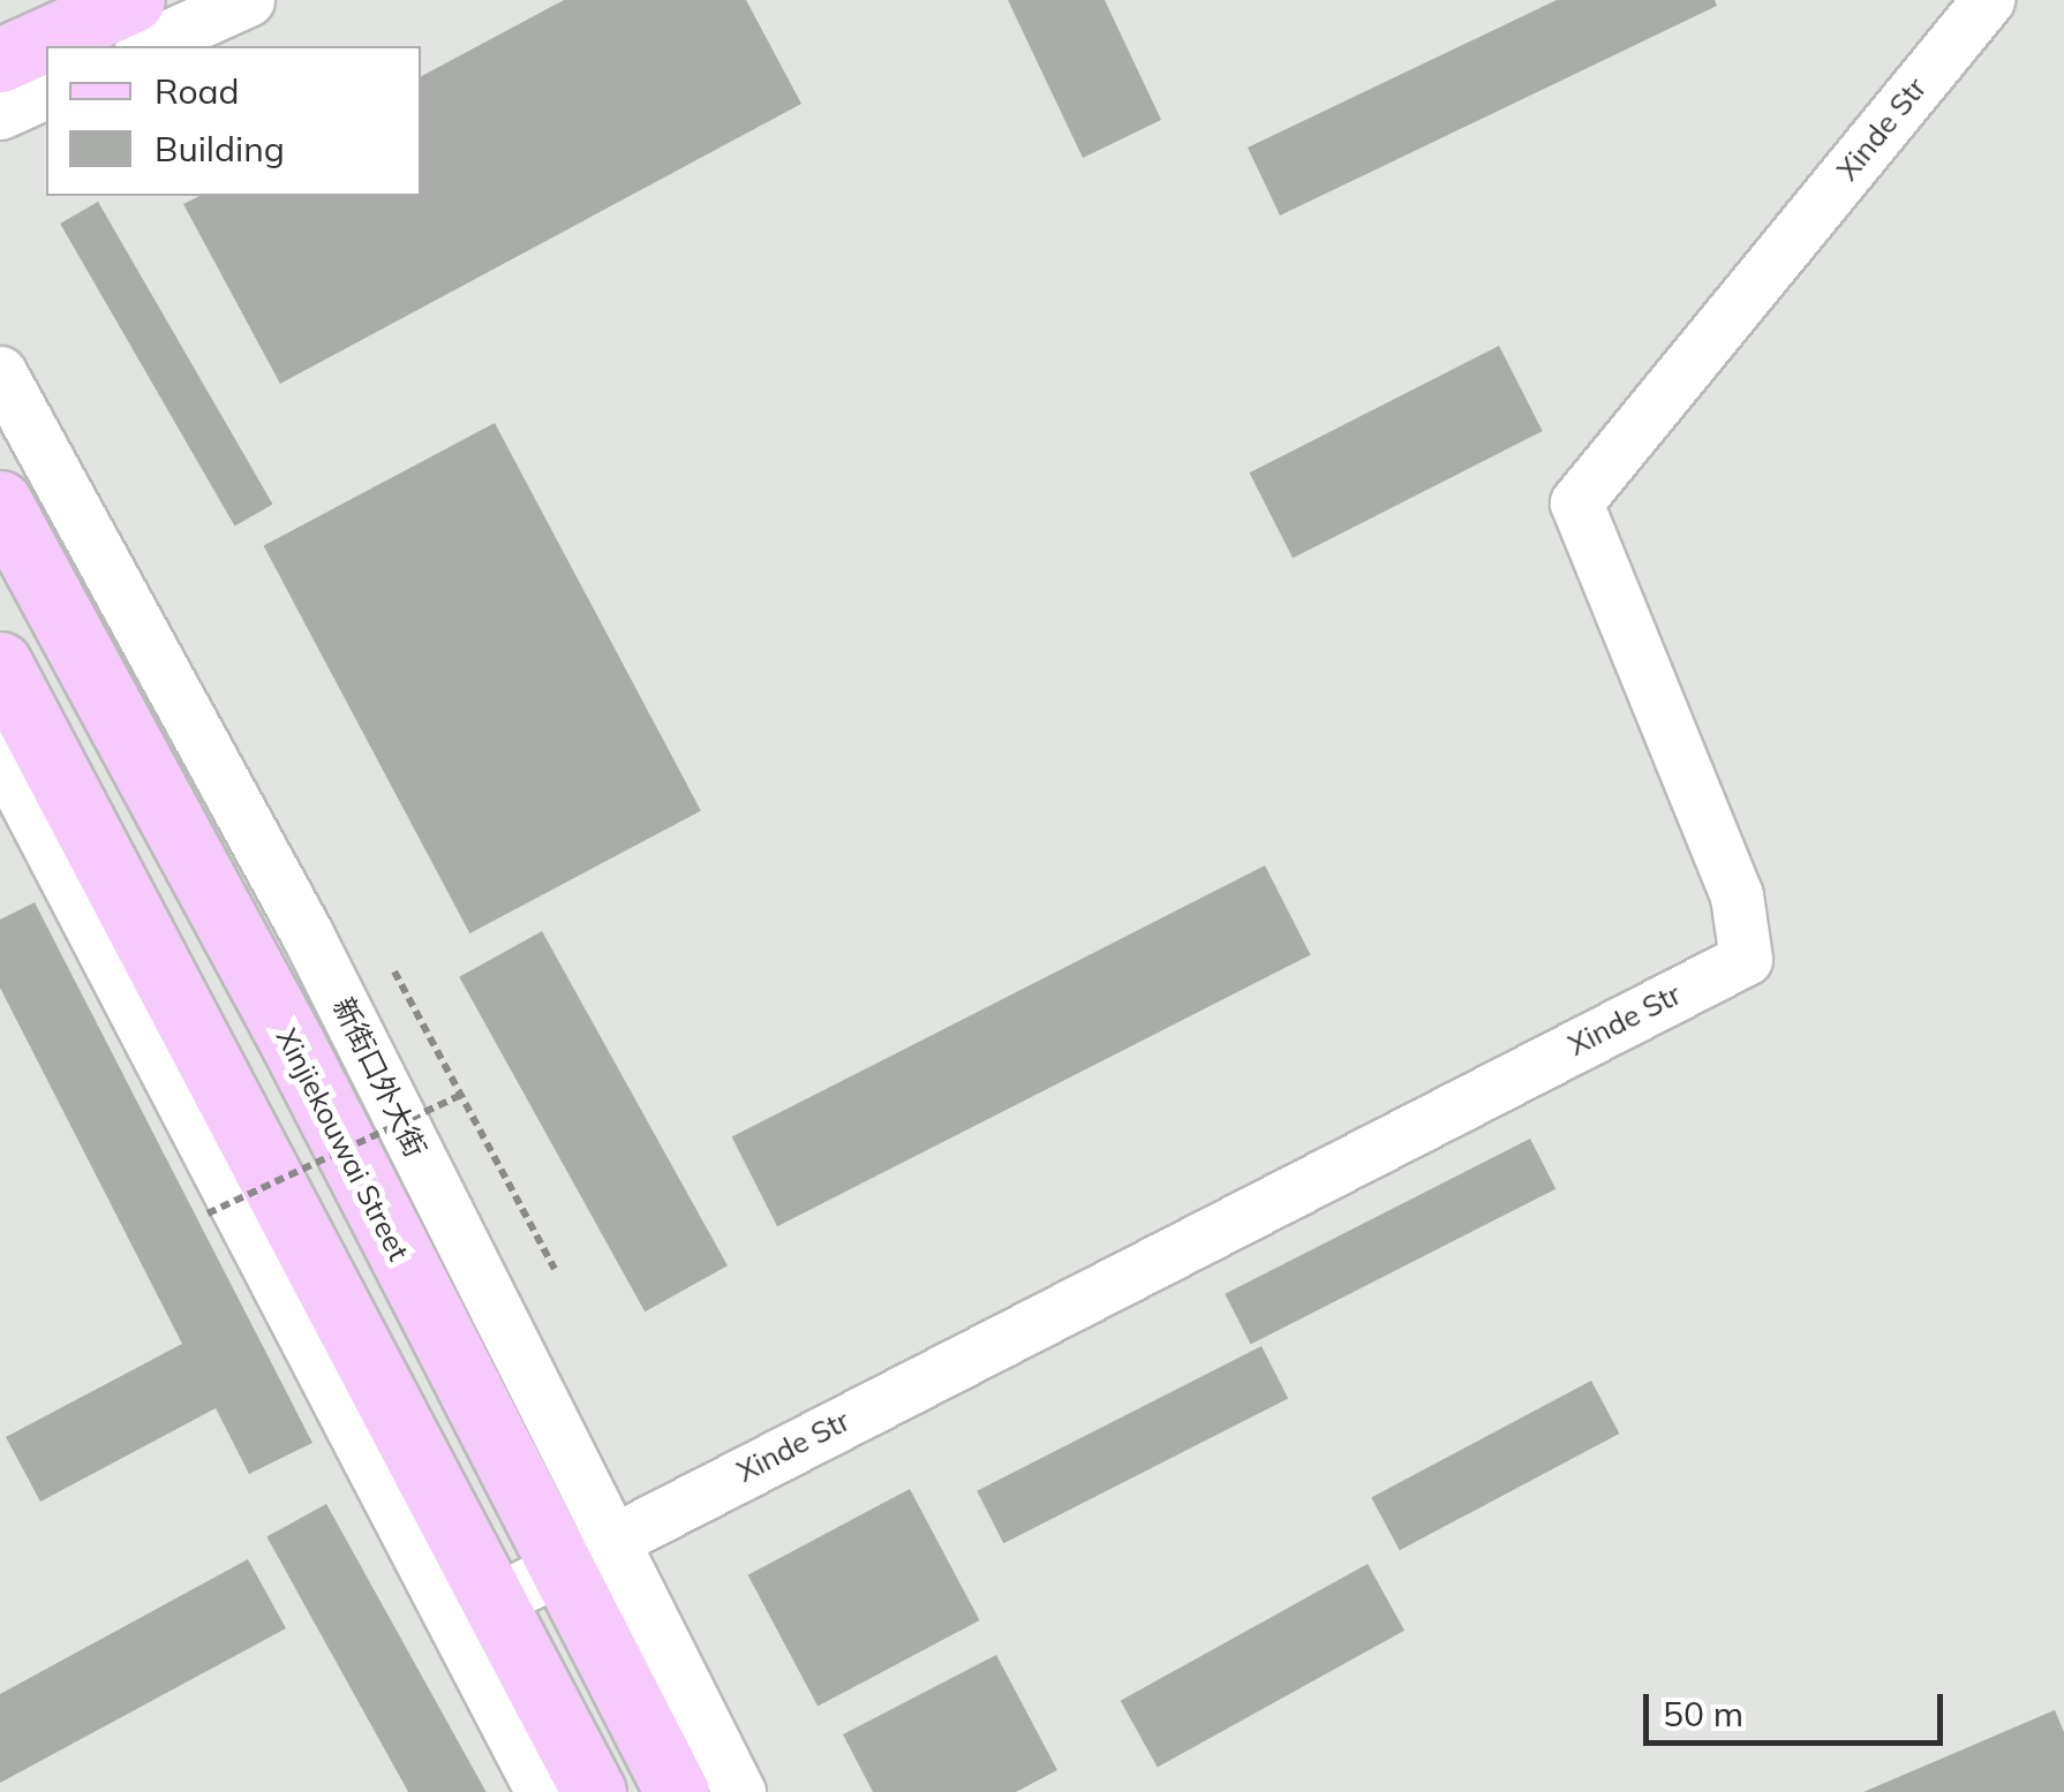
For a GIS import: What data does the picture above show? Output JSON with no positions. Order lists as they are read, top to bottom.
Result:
{
  "streets": {
    "main road": ["Xinjiekouwai Street"],
    "street": ["Xinde Str", "新街口外大街"]
  },
  "crossings": [
    ["Xinde Str", "新街口外大街"],
    ["Xinde Str", "Xinjiekouwai Street"],
    ["新街口外大街", "Xinjiekouwai Street"]
  ],
  "legend": ["Road", "Building"],
  "scale_bar": "50 m"
}
